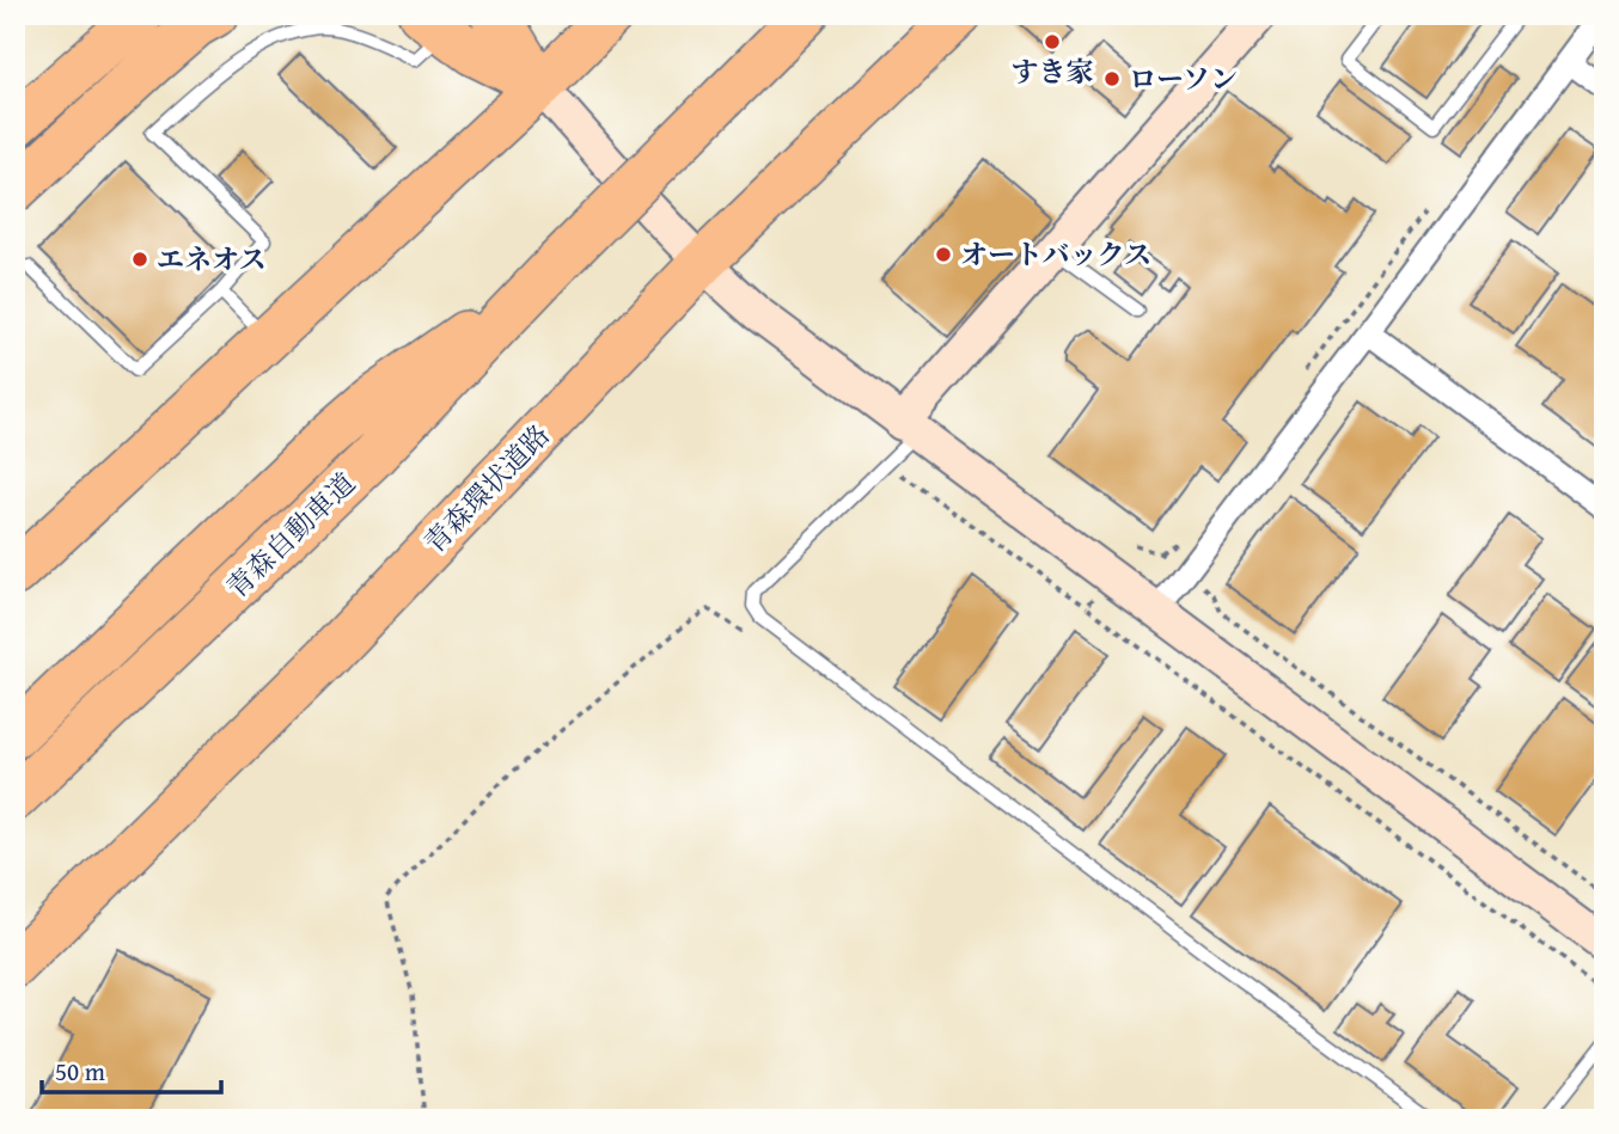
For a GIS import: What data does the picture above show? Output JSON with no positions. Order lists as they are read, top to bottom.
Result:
{
  "streets": {
    "highway": ["青森環状道路", "青森自動車道"]
  },
  "places": [
    "すき家",
    "ローソン",
    "オートバックス",
    "エネオス"
  ],
  "scale_bar": "50 m"
}
